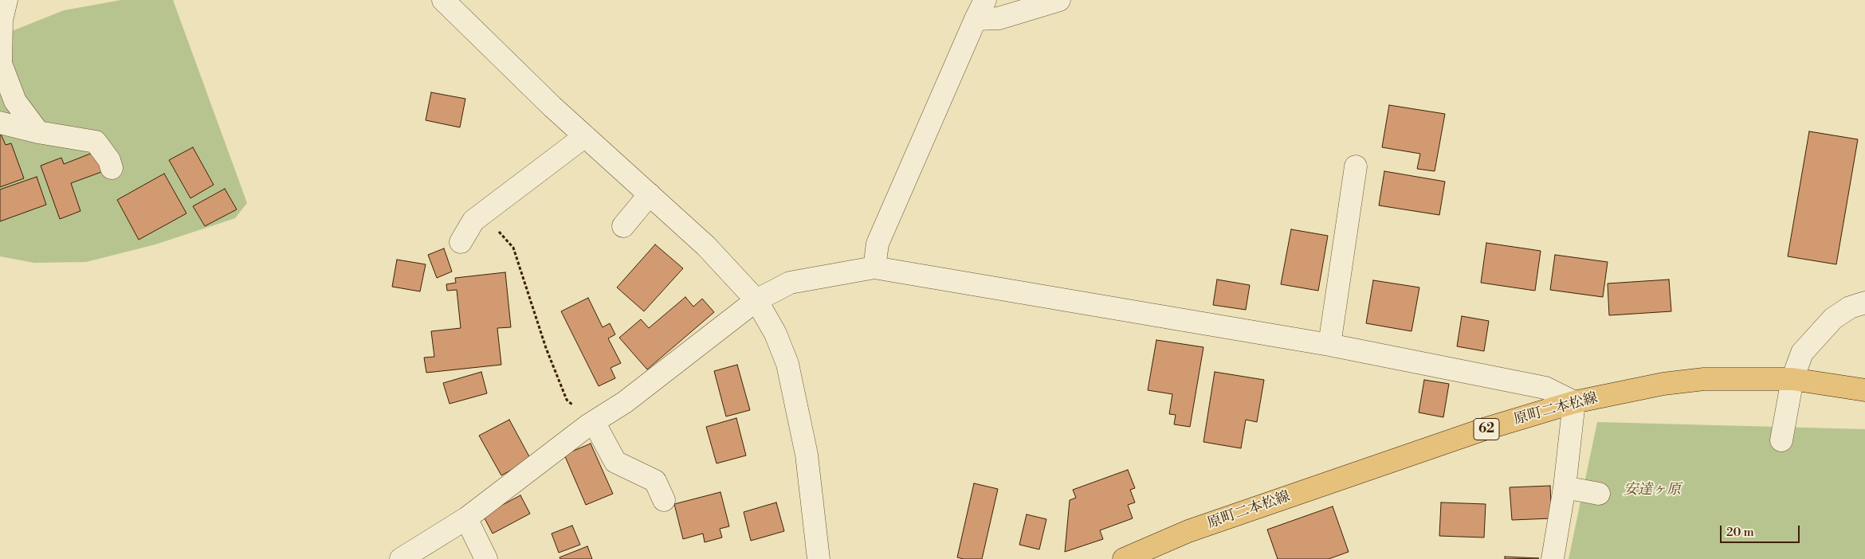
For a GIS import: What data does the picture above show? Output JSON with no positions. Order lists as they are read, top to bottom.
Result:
{
  "streets": {
    "main road": ["原町二本松線", "62"]
  },
  "parks": ["安達ヶ原"],
  "scale_bar": "20 m"
}
